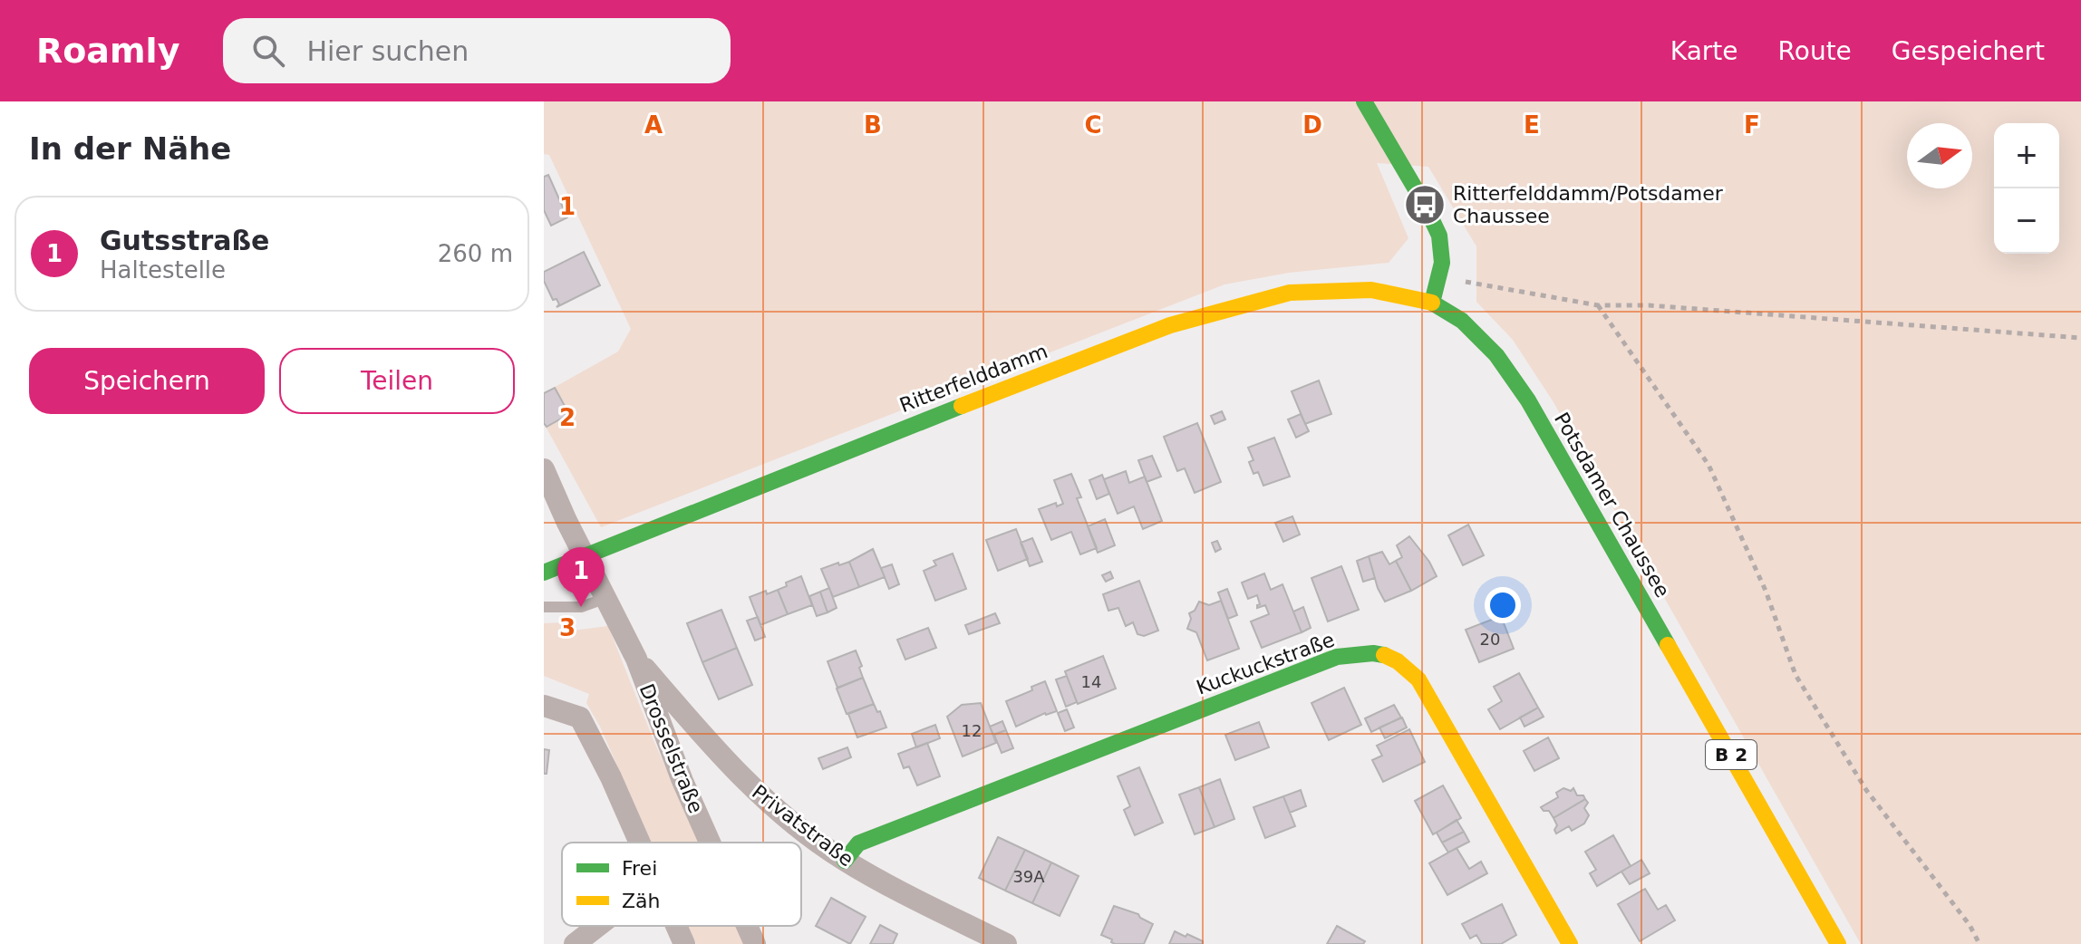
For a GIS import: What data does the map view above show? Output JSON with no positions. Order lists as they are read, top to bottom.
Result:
{
  "streets": {
    "main road": [
      "Ritterfelddamm",
      "Potsdamer Chaussee",
      "Kuckuckstraße",
      "B 2"
    ],
    "street": ["Drosselstraße", "Privatstraße"]
  },
  "crossings": [
    ["Ritterfelddamm", "Potsdamer Chaussee"],
    ["Ritterfelddamm", "Drosselstraße"],
    ["Kuckuckstraße", "Privatstraße"],
    ["Drosselstraße", "Privatstraße"]
  ],
  "places": {
    "bus stop": ["Ritterfelddamm/Potsdamer Chaussee"]
  },
  "house_numbers": [
    "20",
    "14",
    "12",
    "39A"
  ],
  "legend": ["Frei", "Zäh"],
  "north": "right",
  "page": {
    "header": "Roamly",
    "search": "Hier suchen",
    "nav": ["Karte", "Route", "Gespeichert"],
    "heading": "In der Nähe",
    "map_buttons": ["+", "−"],
    "list": [
      {
        "mark": "1",
        "name": "Gutsstraße",
        "note": "Haltestelle",
        "value": "260 m"
      }
    ],
    "buttons": ["Speichern", "Teilen"],
    "pins": "1"
  },
  "grid": {
    "columns": [
      "A",
      "B",
      "C",
      "D",
      "E",
      "F"
    ],
    "rows": ["1", "2", "3"]
  }
}
